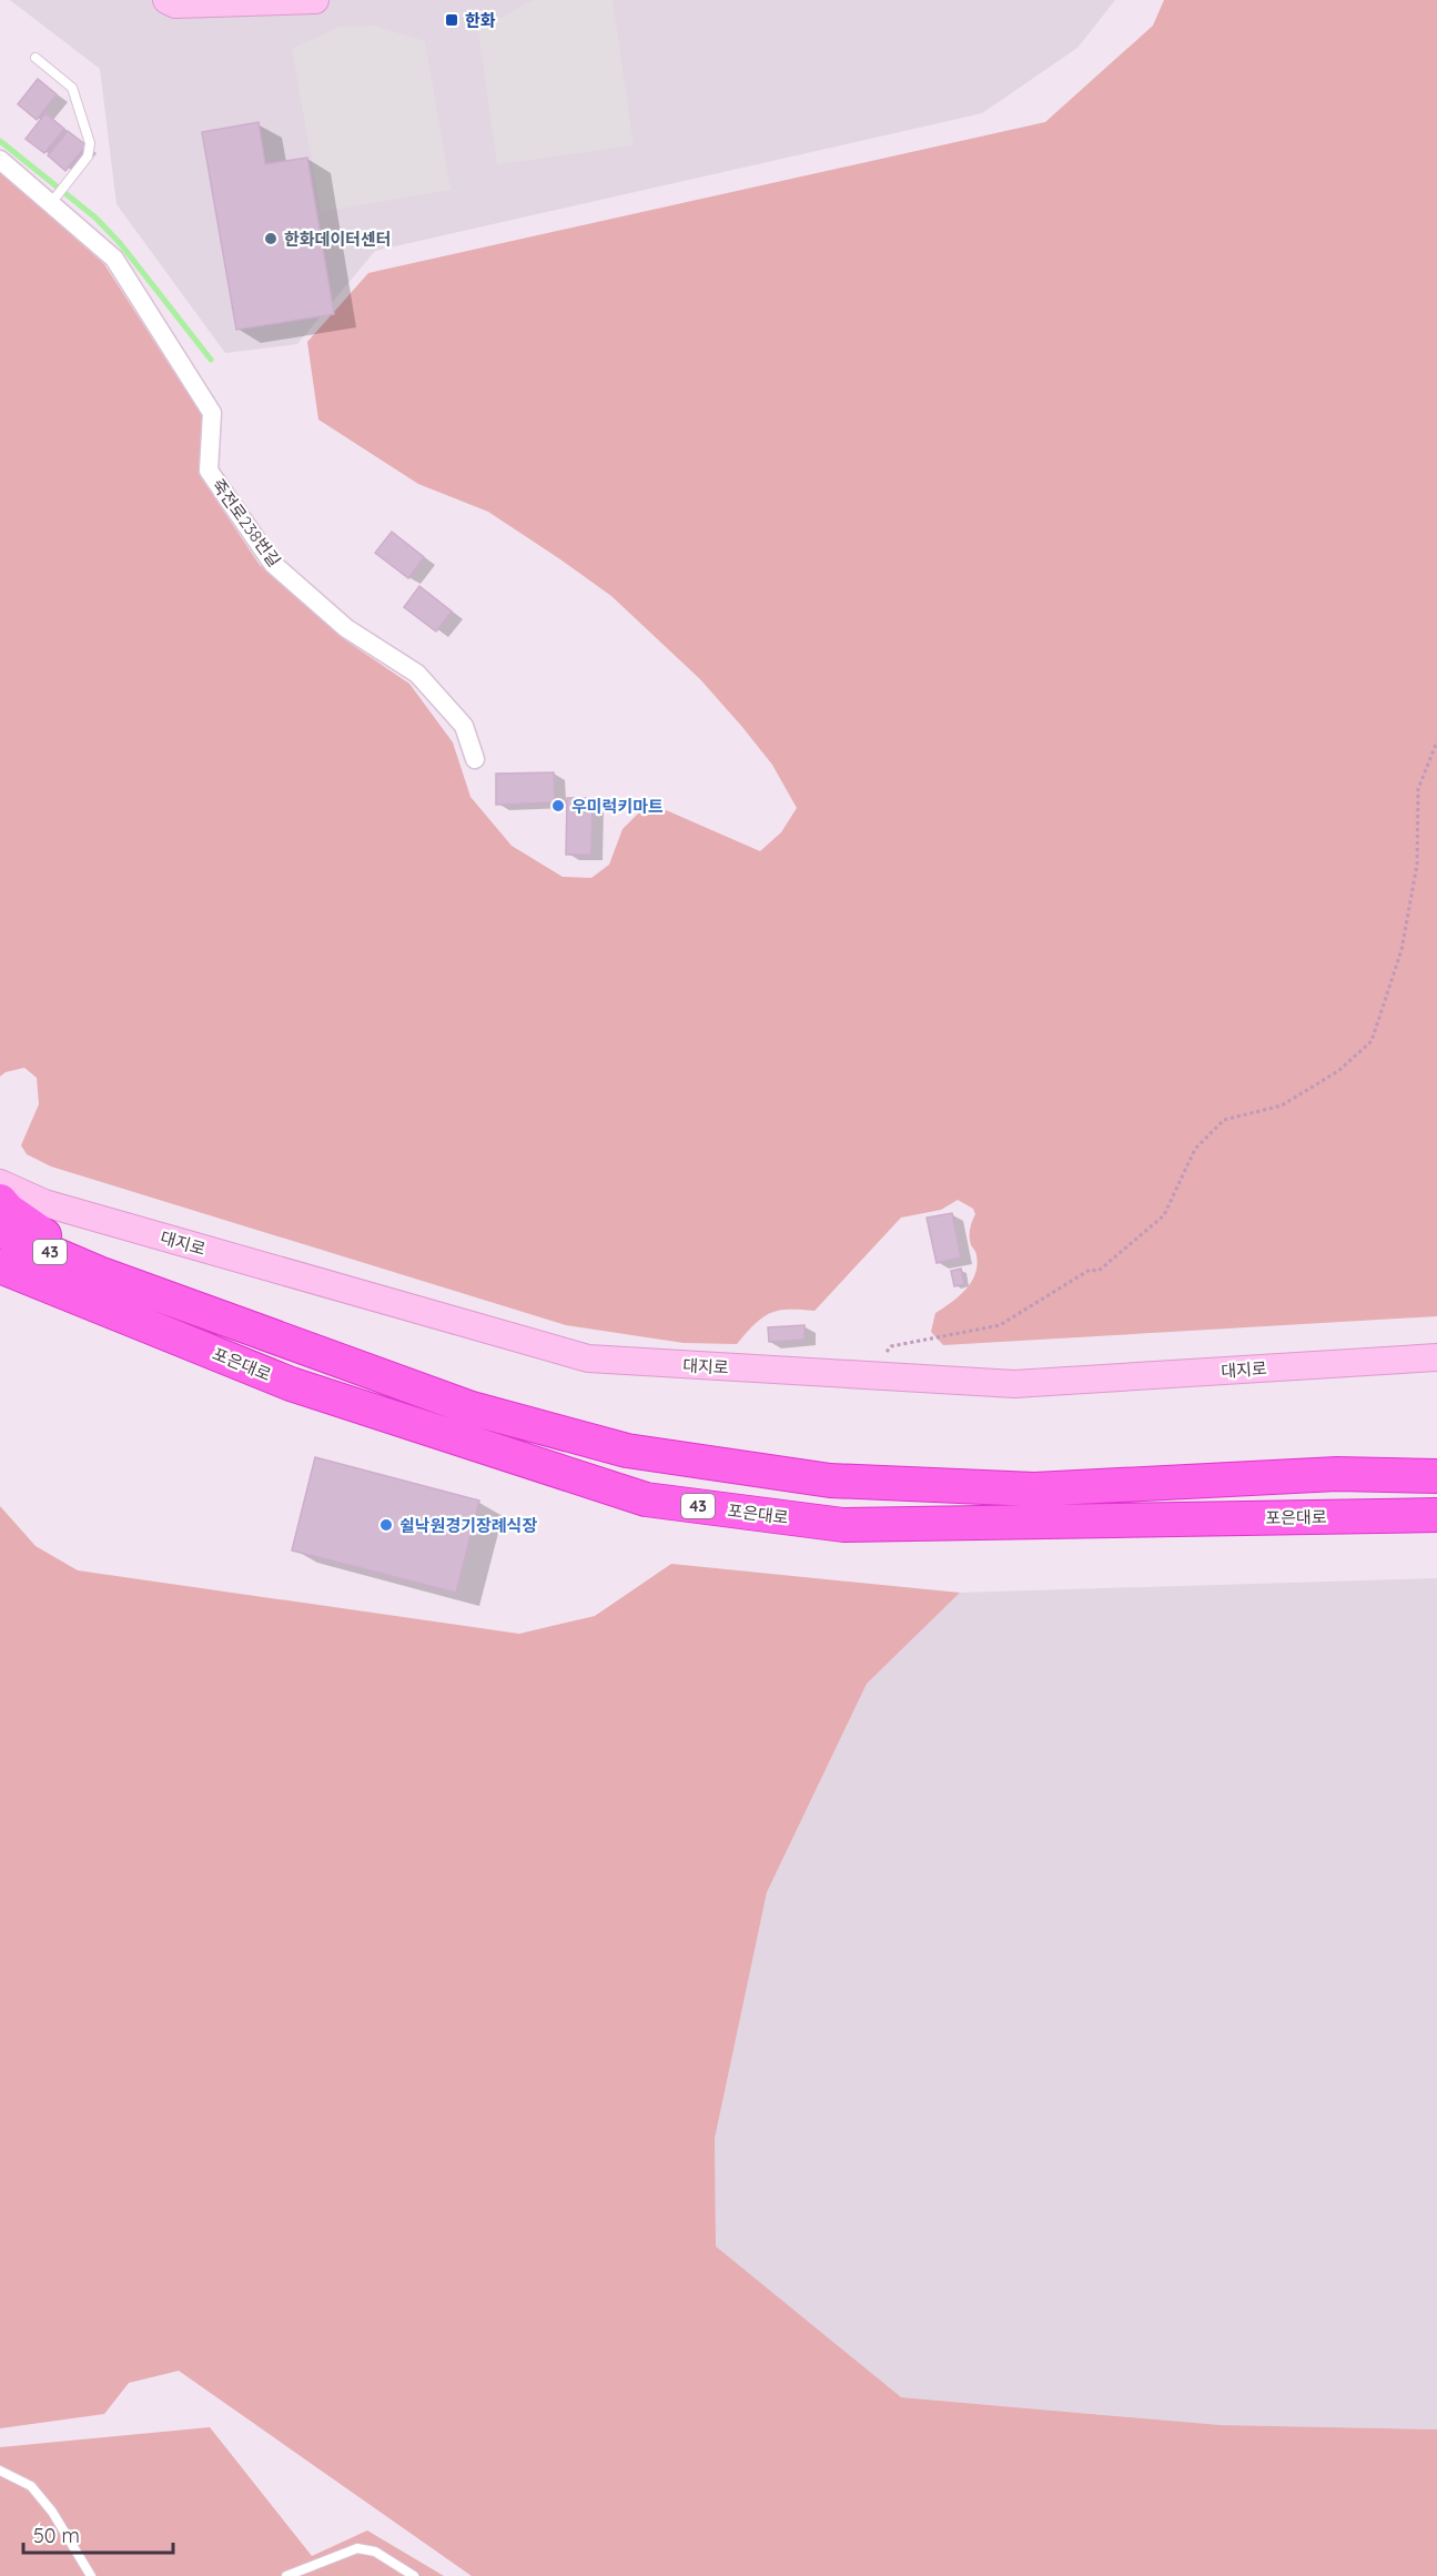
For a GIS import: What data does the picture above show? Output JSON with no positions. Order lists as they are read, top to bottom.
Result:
{
  "streets": {
    "highway": ["43", "포은대로"],
    "main road": ["대지로"],
    "street": ["죽전로238번길"]
  },
  "places": {
    "transit": ["한화"],
    "other": ["한화데이터센터", "우미럭키마트", "쉴낙원경기장례식장"]
  },
  "scale_bar": "50 m"
}
